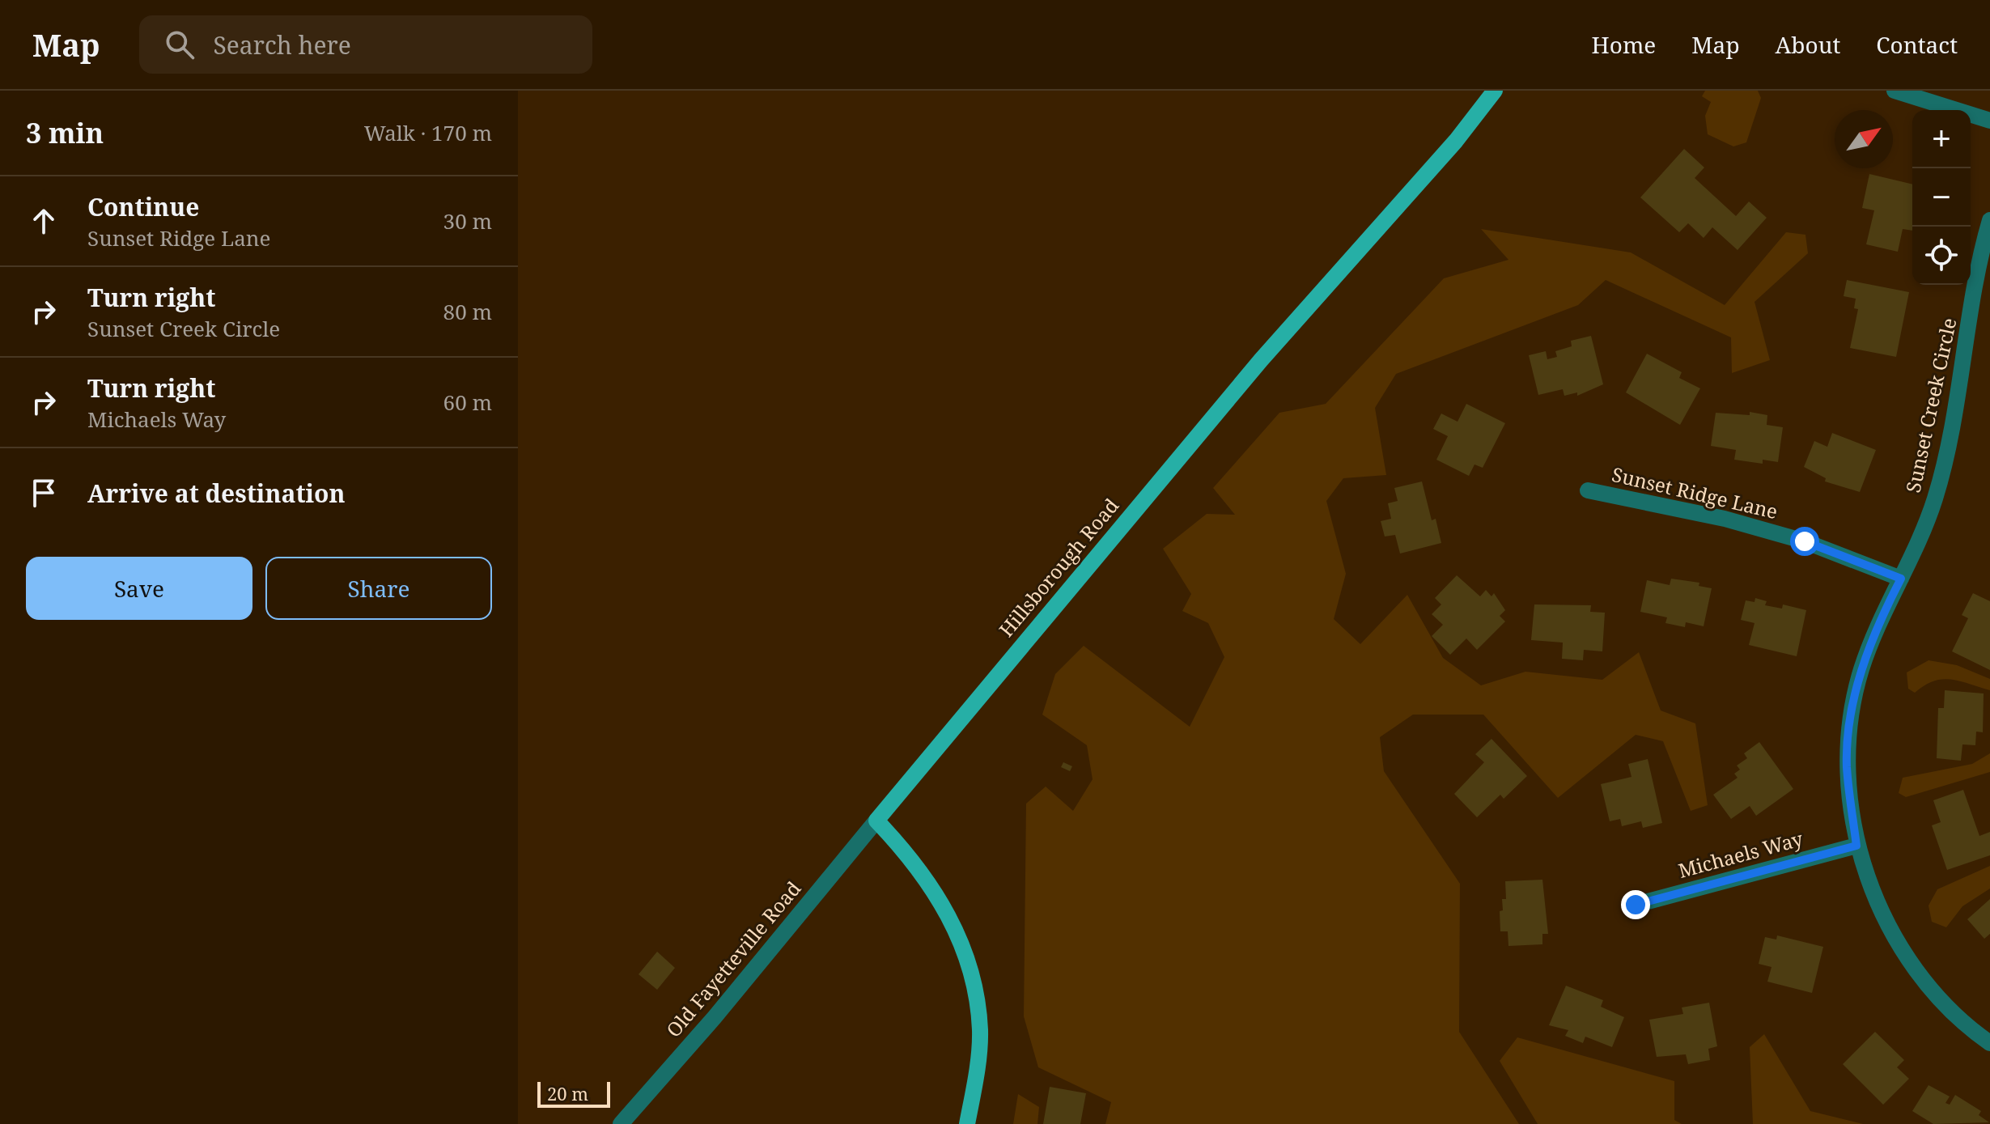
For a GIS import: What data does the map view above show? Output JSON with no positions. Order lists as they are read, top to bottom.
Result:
{
  "streets": {
    "main road": ["Hillsborough Road"],
    "street": [
      "Sunset Creek Circle",
      "Sunset Ridge Lane",
      "Michaels Way",
      "Old Fayetteville Road"
    ]
  },
  "crossings": [
    ["Sunset Creek Circle", "Sunset Ridge Lane"],
    ["Sunset Creek Circle", "Michaels Way"],
    ["Hillsborough Road", "Old Fayetteville Road"]
  ],
  "scale_bar": "20 m",
  "north": "top right",
  "page": {
    "header": "Map",
    "search": "Search here",
    "nav": [
      "Home",
      "Map",
      "About",
      "Contact"
    ],
    "heading": ["3 min", "Walk · 170 m"],
    "map_buttons": ["+", "−"],
    "list": [
      ["Continue", "Sunset Ridge Lane", "30 m"],
      ["Turn right", "Sunset Creek Circle", "80 m"],
      ["Turn right", "Michaels Way", "60 m"],
      "Arrive at destination"
    ],
    "buttons": ["Save", "Share"],
    "scale": "20 m"
  }
}
